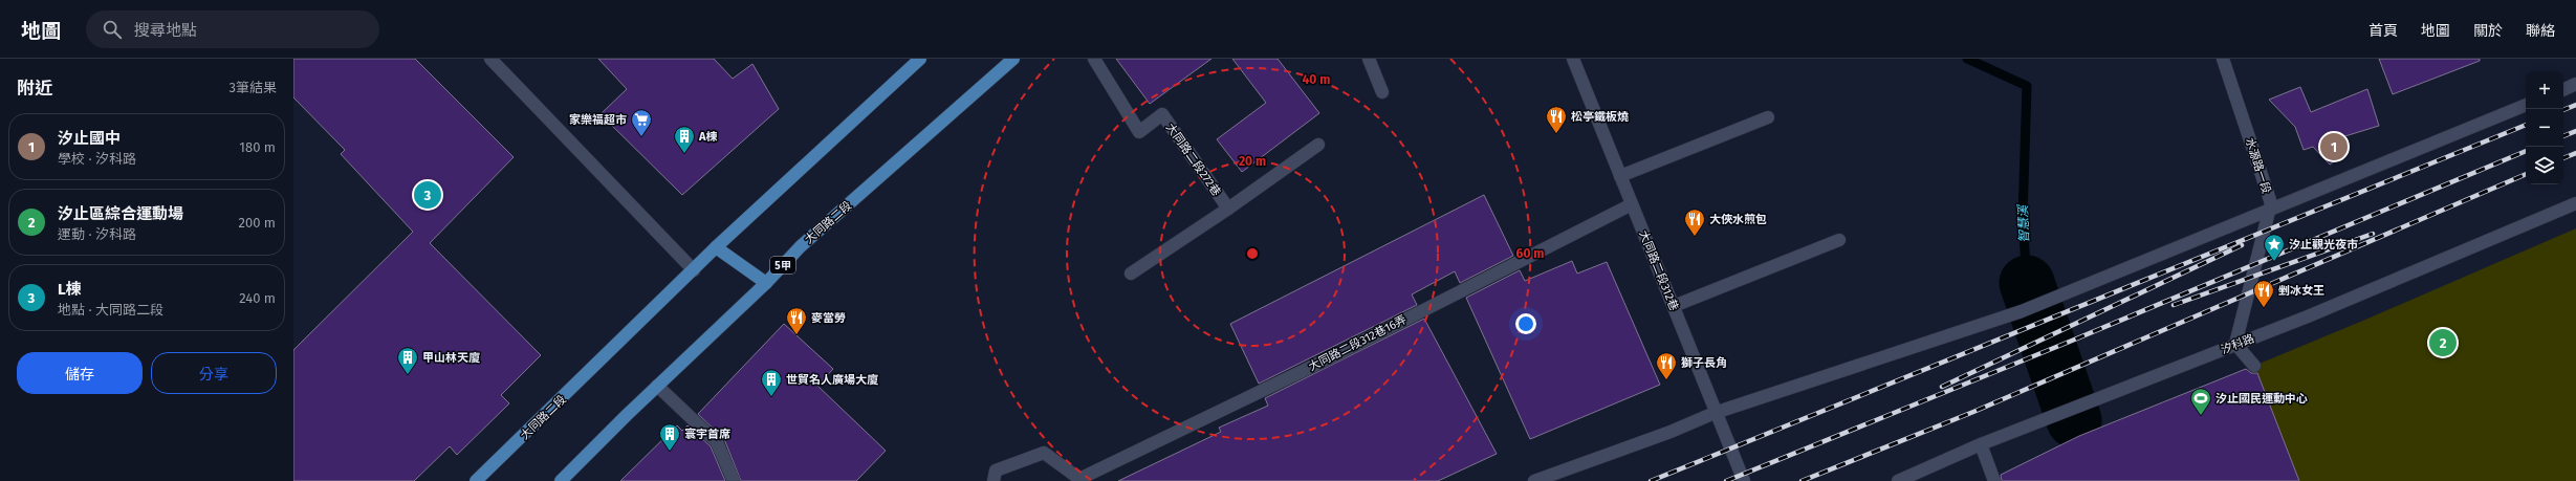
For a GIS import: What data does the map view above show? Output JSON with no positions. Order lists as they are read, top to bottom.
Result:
{
  "streets": {
    "main road": ["大同路二段", "5甲"],
    "street": [
      "大同路二段272巷",
      "水源路一段",
      "大同路二段312巷",
      "大同路二段312巷16弄",
      "汐科路"
    ]
  },
  "crossings": [
    ["水源路一段", "汐科路"],
    ["大同路二段312巷", "大同路二段312巷16弄"]
  ],
  "water": ["智慧溪"],
  "places": {
    "restaurant": [
      "松亭鐵板燒",
      "大俠水煎包",
      "剉冰女王",
      "麥當勞",
      "獅子長角"
    ],
    "supermarket": ["家樂福超市"],
    "building": [
      "A棟",
      "甲山林天廈",
      "世貿名人廣場大廈",
      "寰宇首席"
    ],
    "place": ["汐止觀光夜市"],
    "sports": ["汐止國民運動中心"]
  },
  "page": {
    "header": "地圖",
    "search": "搜尋地點",
    "nav": [
      "首頁",
      "地圖",
      "關於",
      "聯絡"
    ],
    "heading": ["附近", "3筆結果"],
    "map_buttons": ["+", "−"],
    "list": [
      {
        "mark": "1",
        "name": "汐止國中",
        "note": "學校 · 汐科路",
        "value": "180 m"
      },
      {
        "mark": "2",
        "name": "汐止區綜合運動場",
        "note": "運動 · 汐科路",
        "value": "200 m"
      },
      {
        "mark": "3",
        "name": "L棟",
        "note": "地點 · 大同路二段",
        "value": "240 m"
      }
    ],
    "pins": ["1", "3", "2"],
    "buttons": ["儲存", "分享"]
  },
  "rings": ["40 m", "20 m", "60 m"]
}
